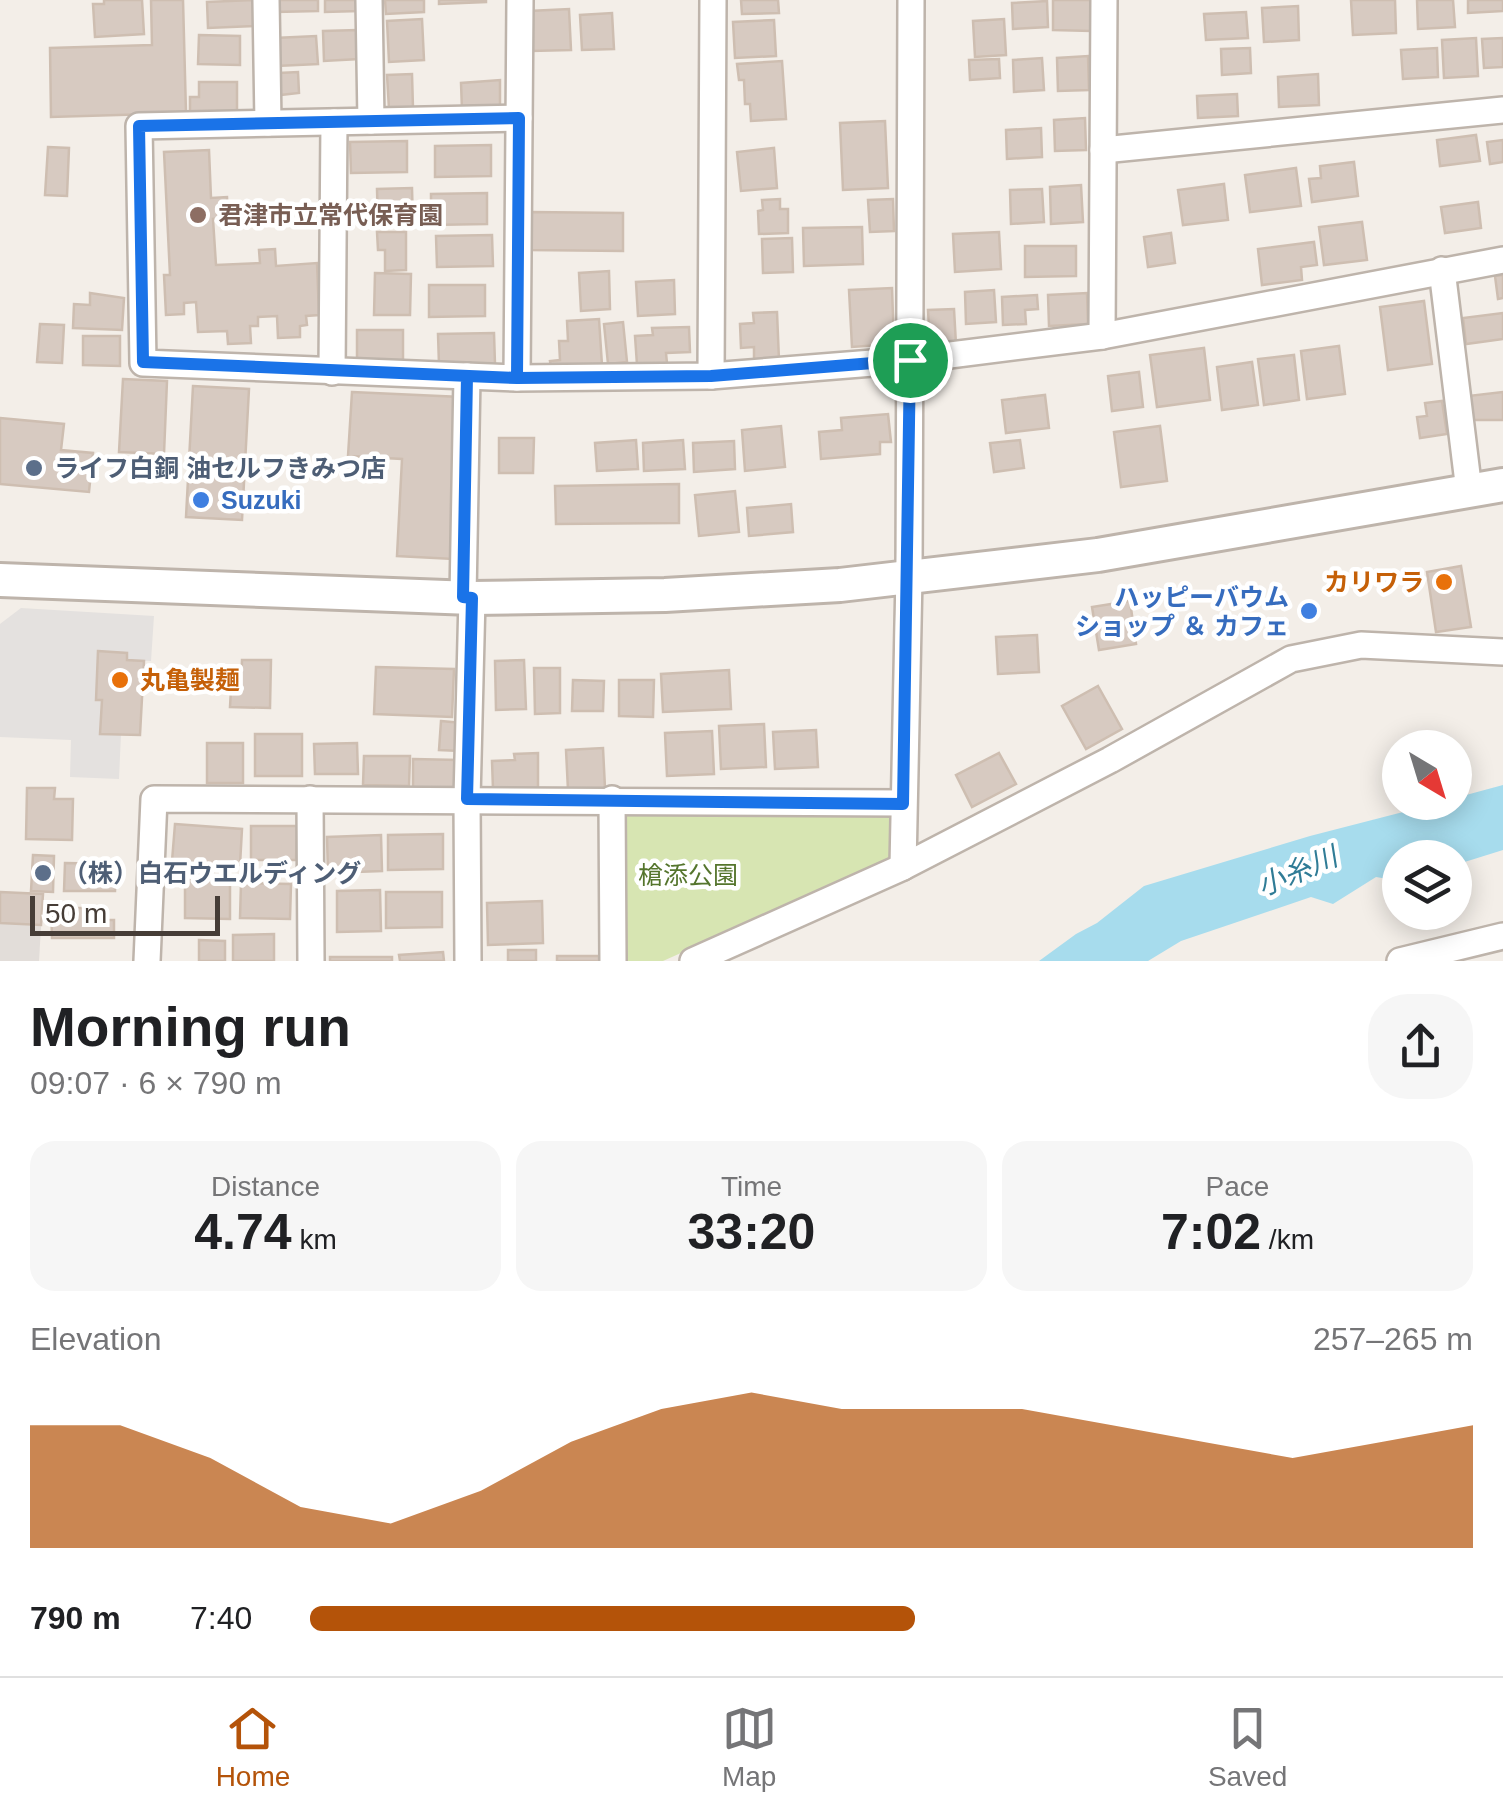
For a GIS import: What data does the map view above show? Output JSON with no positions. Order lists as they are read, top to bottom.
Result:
{
  "water": ["小糸川"],
  "parks": ["槍添公園"],
  "places": [
    "君津市立常代保育園",
    "ライフ白銅 油セルフきみつ店",
    "Suzuki",
    "カリワラ",
    "ハッピーバウム ショップ ＆ カフェ",
    "丸亀製麺",
    "（株）白石ウエルディング"
  ],
  "scale_bar": "50 m",
  "north": "bottom right",
  "page": {
    "scale": "50 m",
    "heading": ["Morning run", "09:07 · 6 × 790 m"],
    "stats": [
      ["Distance", "4.74 km"],
      ["Time", "33:20"],
      ["Pace", "7:02 /km"]
    ],
    "chart": ["Elevation", "257–265 m"],
    "list": [
      {
        "name": "790 m",
        "note": "7:40"
      }
    ],
    "tabs": ["Home", "Map", "Saved"]
  }
}
